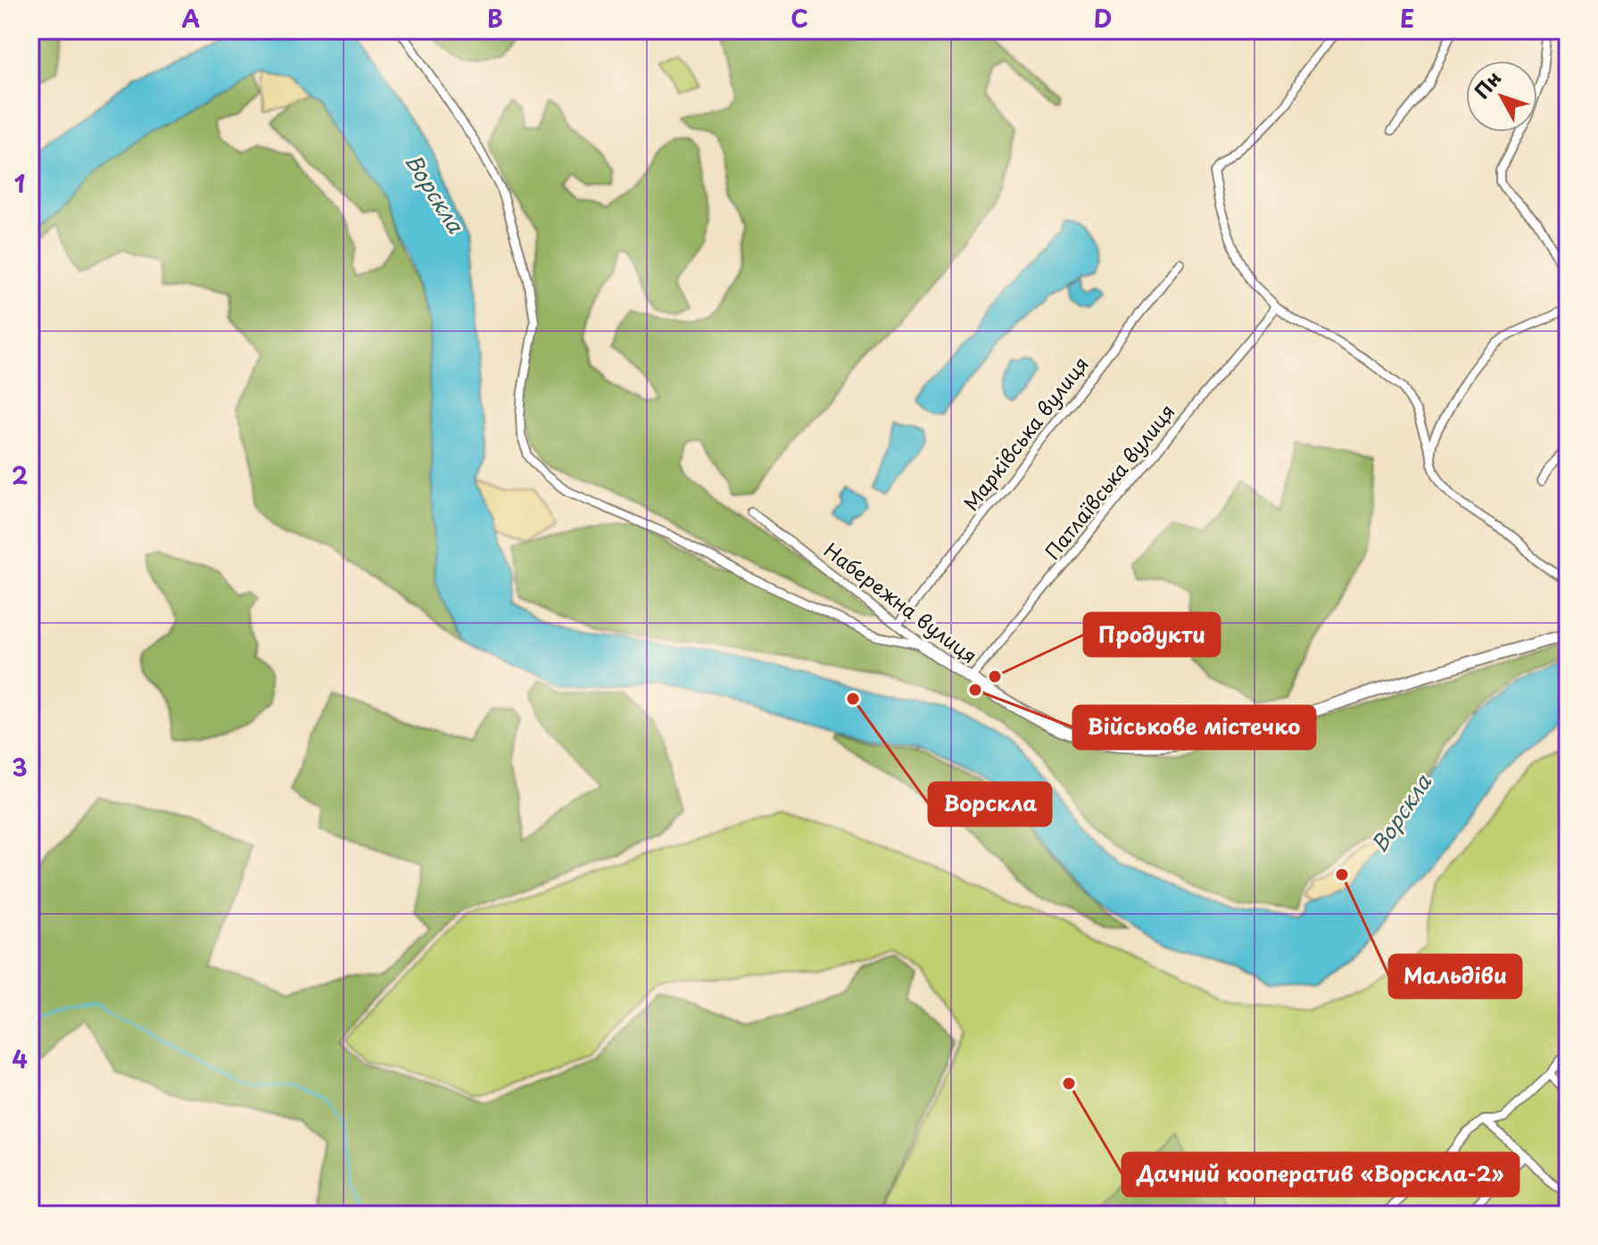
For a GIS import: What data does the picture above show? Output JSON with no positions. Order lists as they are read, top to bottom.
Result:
{
  "streets": {
    "street": ["Марківська вулиця", "Патлаївська вулиця", "Набережна вулиця"]
  },
  "crossings": [
    ["Марківська вулиця", "Набережна вулиця"],
    ["Патлаївська вулиця", "Набережна вулиця"]
  ],
  "water": ["Ворскла"],
  "places": [
    "Продукти",
    "Військове містечко",
    "Ворскла",
    "Мальдіви",
    "Дачний кооператив «Ворскла-2»"
  ],
  "north": "top left",
  "grid": {
    "columns": [
      "A",
      "B",
      "C",
      "D",
      "E"
    ],
    "rows": [
      "1",
      "2",
      "3",
      "4"
    ]
  }
}
